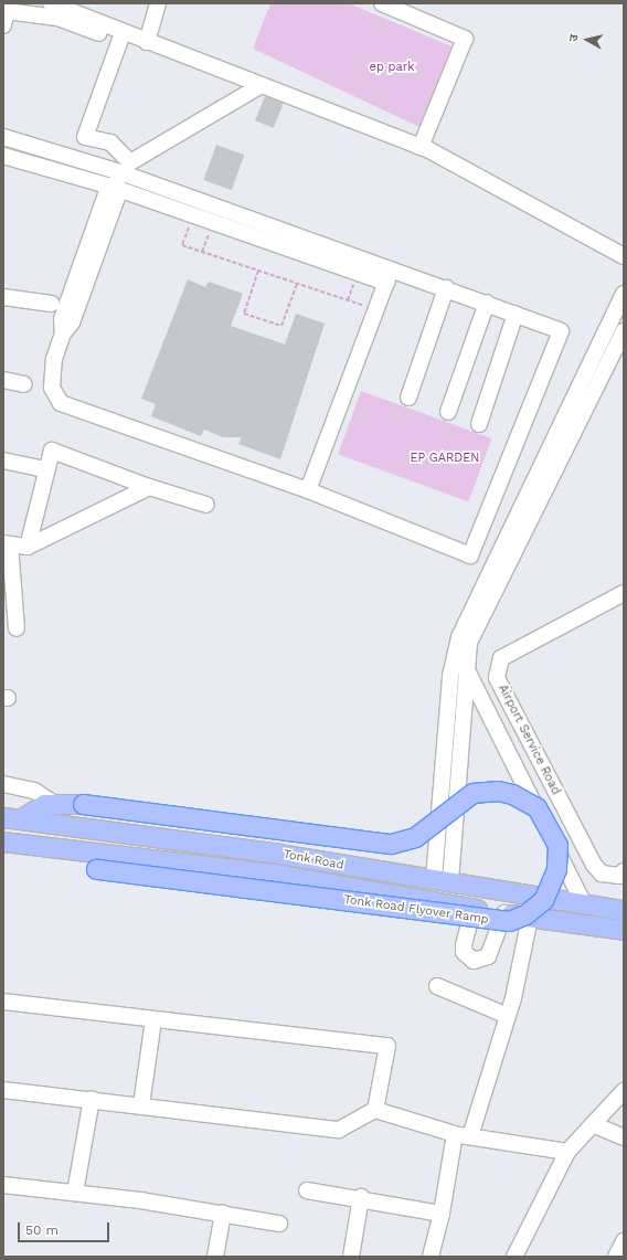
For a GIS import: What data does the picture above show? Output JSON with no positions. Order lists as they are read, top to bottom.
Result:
{
  "streets": {
    "main road": ["Tonk Road", "Tonk Road Flyover Ramp"],
    "street": ["Airport Service Road"]
  },
  "crossings": [
    ["Tonk Road", "Tonk Road Flyover Ramp"]
  ],
  "parks": ["ep park", "EP GARDEN"],
  "scale_bar": "50 m",
  "north": "left"
}
